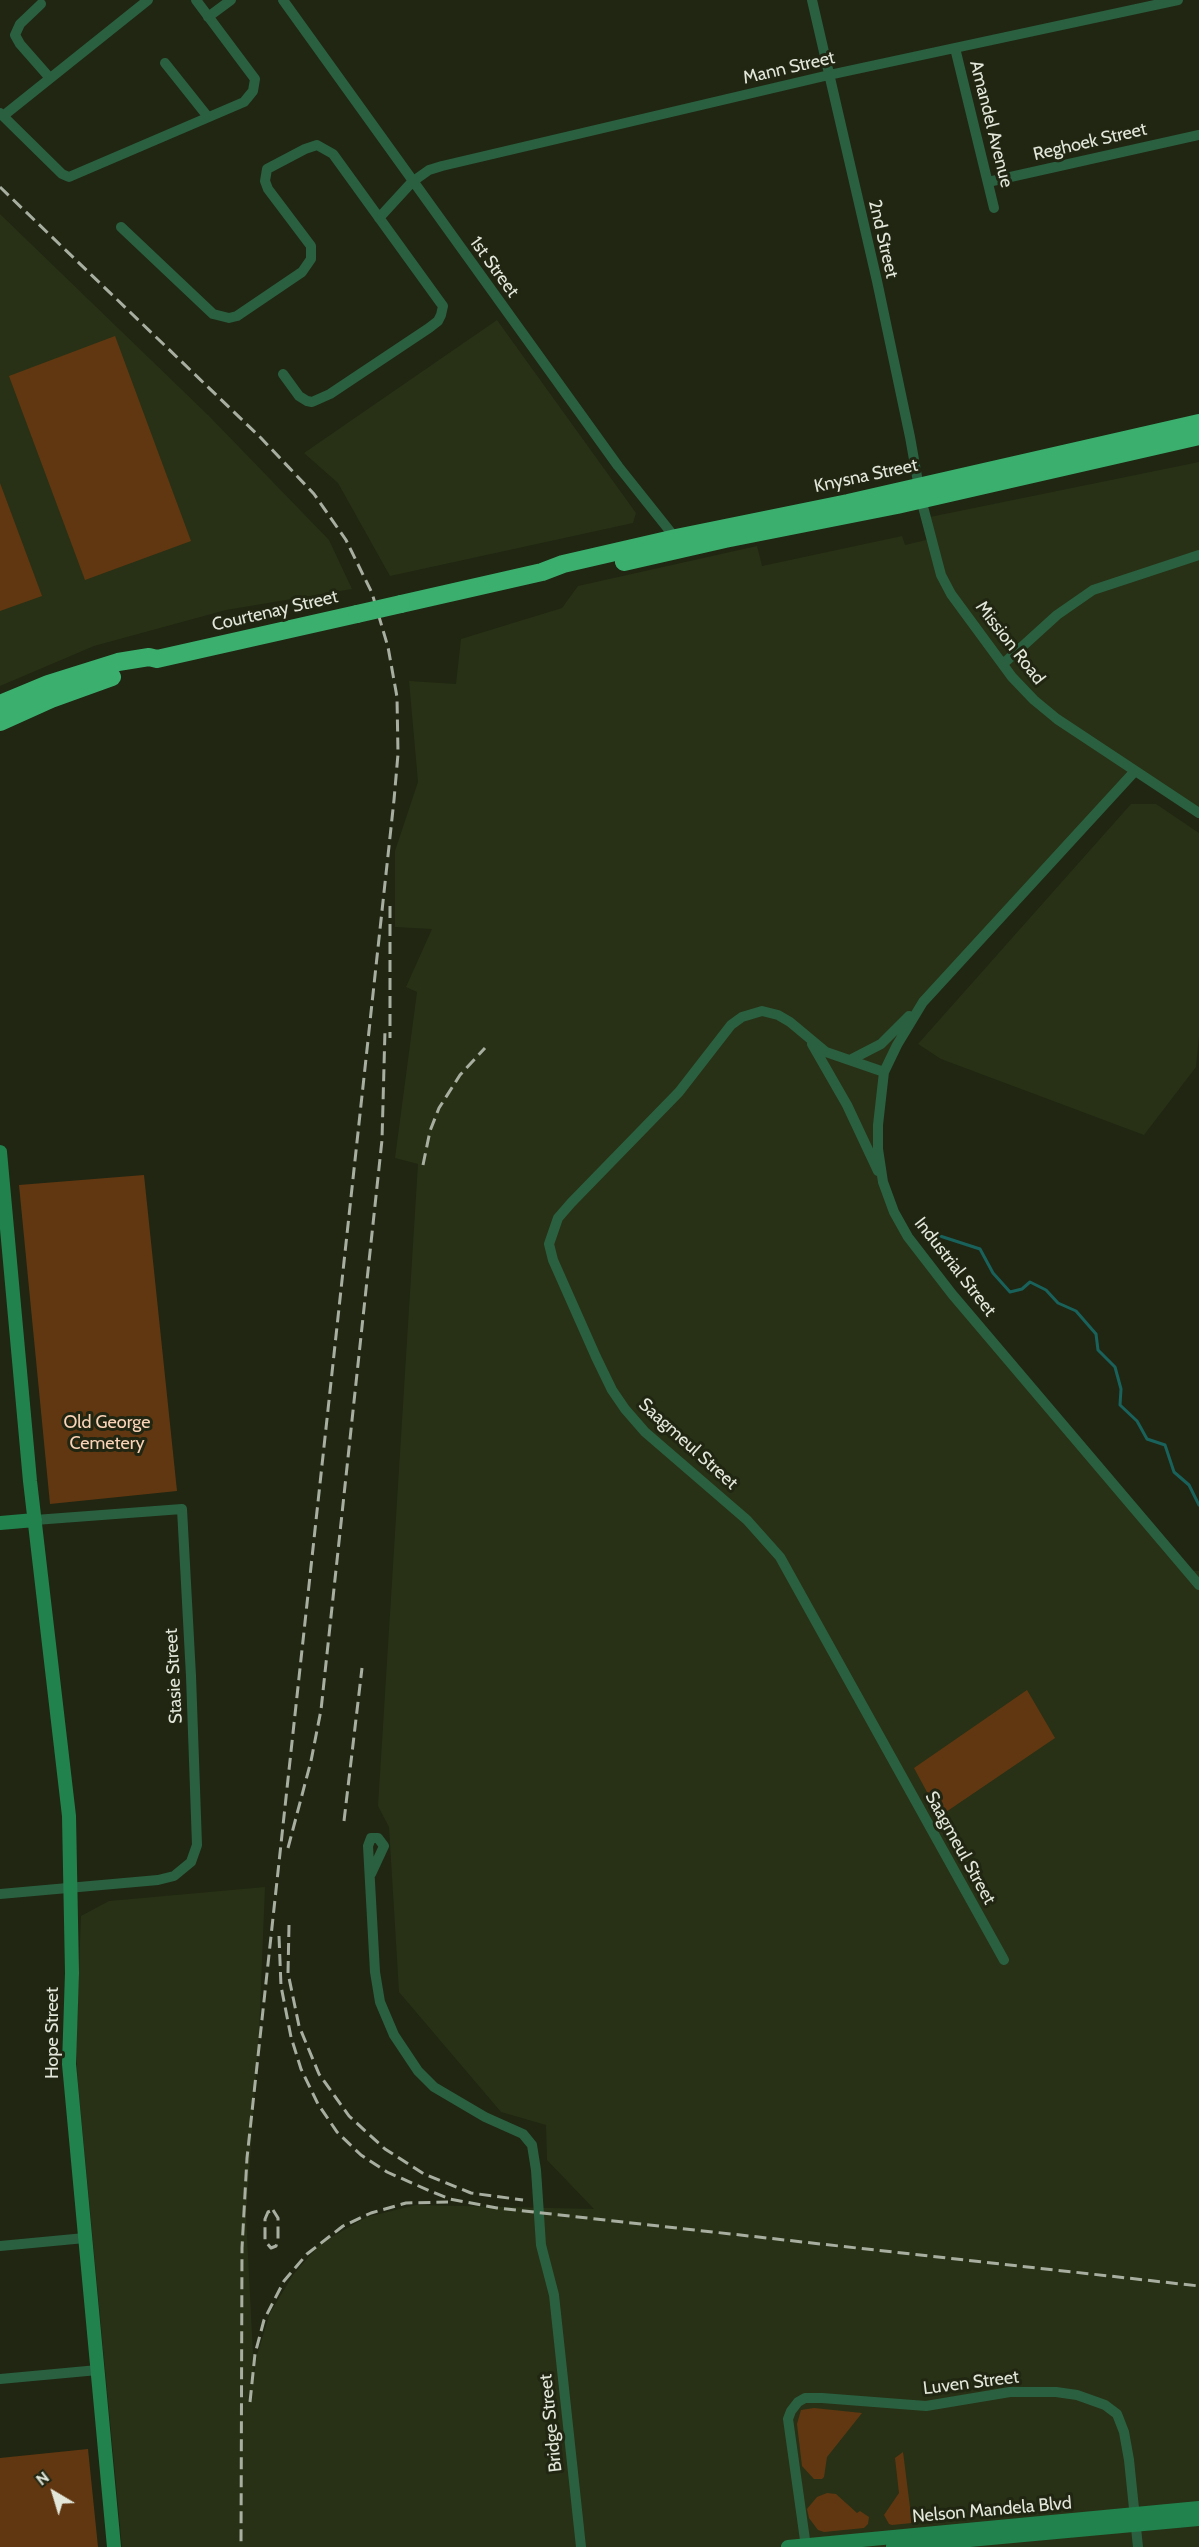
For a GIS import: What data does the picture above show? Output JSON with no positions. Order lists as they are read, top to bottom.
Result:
{
  "streets": {
    "highway": ["Knysna Street", "Courtenay Street"],
    "street": [
      "Mann Street",
      "Amandel Avenue",
      "Reghoek Street",
      "2nd Street",
      "1st Street",
      "Mission Road",
      "Industrial Street",
      "Saagmeul Street",
      "Stasie Street",
      "Hope Street",
      "Luven Street",
      "Bridge Street",
      "Nelson Mandela Blvd"
    ]
  },
  "crossings": [
    ["Mann Street", "Amandel Avenue"],
    ["Mann Street", "2nd Street"],
    ["Mann Street", "1st Street"],
    ["Amandel Avenue", "Reghoek Street"],
    ["2nd Street", "Knysna Street"],
    ["2nd Street", "Mission Road"],
    ["1st Street", "Knysna Street"],
    ["Knysna Street", "Courtenay Street"],
    ["Knysna Street", "Mission Road"],
    ["Mission Road", "Industrial Street"],
    ["Industrial Street", "Saagmeul Street"],
    ["Stasie Street", "Hope Street"],
    ["Luven Street", "Nelson Mandela Blvd"]
  ],
  "parks": ["Old George Cemetery"],
  "north": "top left"
}
